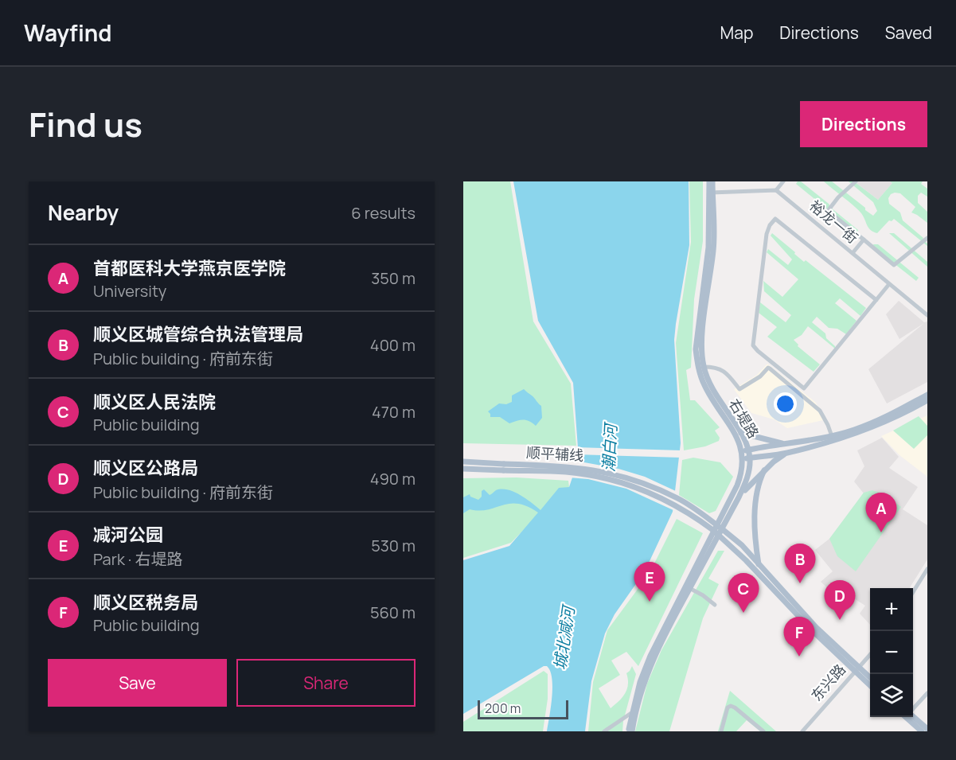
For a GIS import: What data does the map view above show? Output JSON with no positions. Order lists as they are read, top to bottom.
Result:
{
  "streets": {
    "main road": ["右堤路", "顺平辅线"],
    "street": ["裕龙一街", "东兴路"]
  },
  "crossings": [
    ["右堤路", "顺平辅线"]
  ],
  "water": ["潮白河", "城北减河"],
  "scale_bar": "200 m",
  "page": {
    "header": "Wayfind",
    "nav": ["Map", "Directions", "Saved"],
    "title": "Find us",
    "buttons": [
      "Directions",
      ["Save", "Share"]
    ],
    "heading": ["Nearby", "6 results"],
    "list": [
      {
        "mark": "A",
        "name": "首都医科大学燕京医学院",
        "note": "University",
        "value": "350 m"
      },
      {
        "mark": "B",
        "name": "顺义区城管综合执法管理局",
        "note": "Public building · 府前东街",
        "value": "400 m"
      },
      {
        "mark": "C",
        "name": "顺义区人民法院",
        "note": "Public building",
        "value": "470 m"
      },
      {
        "mark": "D",
        "name": "顺义区公路局",
        "note": "Public building · 府前东街",
        "value": "490 m"
      },
      {
        "mark": "E",
        "name": "减河公园",
        "note": "Park · 右堤路",
        "value": "530 m"
      },
      {
        "mark": "F",
        "name": "顺义区税务局",
        "note": "Public building",
        "value": "560 m"
      }
    ],
    "pins": [
      "A",
      "B",
      "E",
      "C",
      "D",
      "F"
    ],
    "map_buttons": ["+", "−"],
    "scale": "200 m"
  }
}
